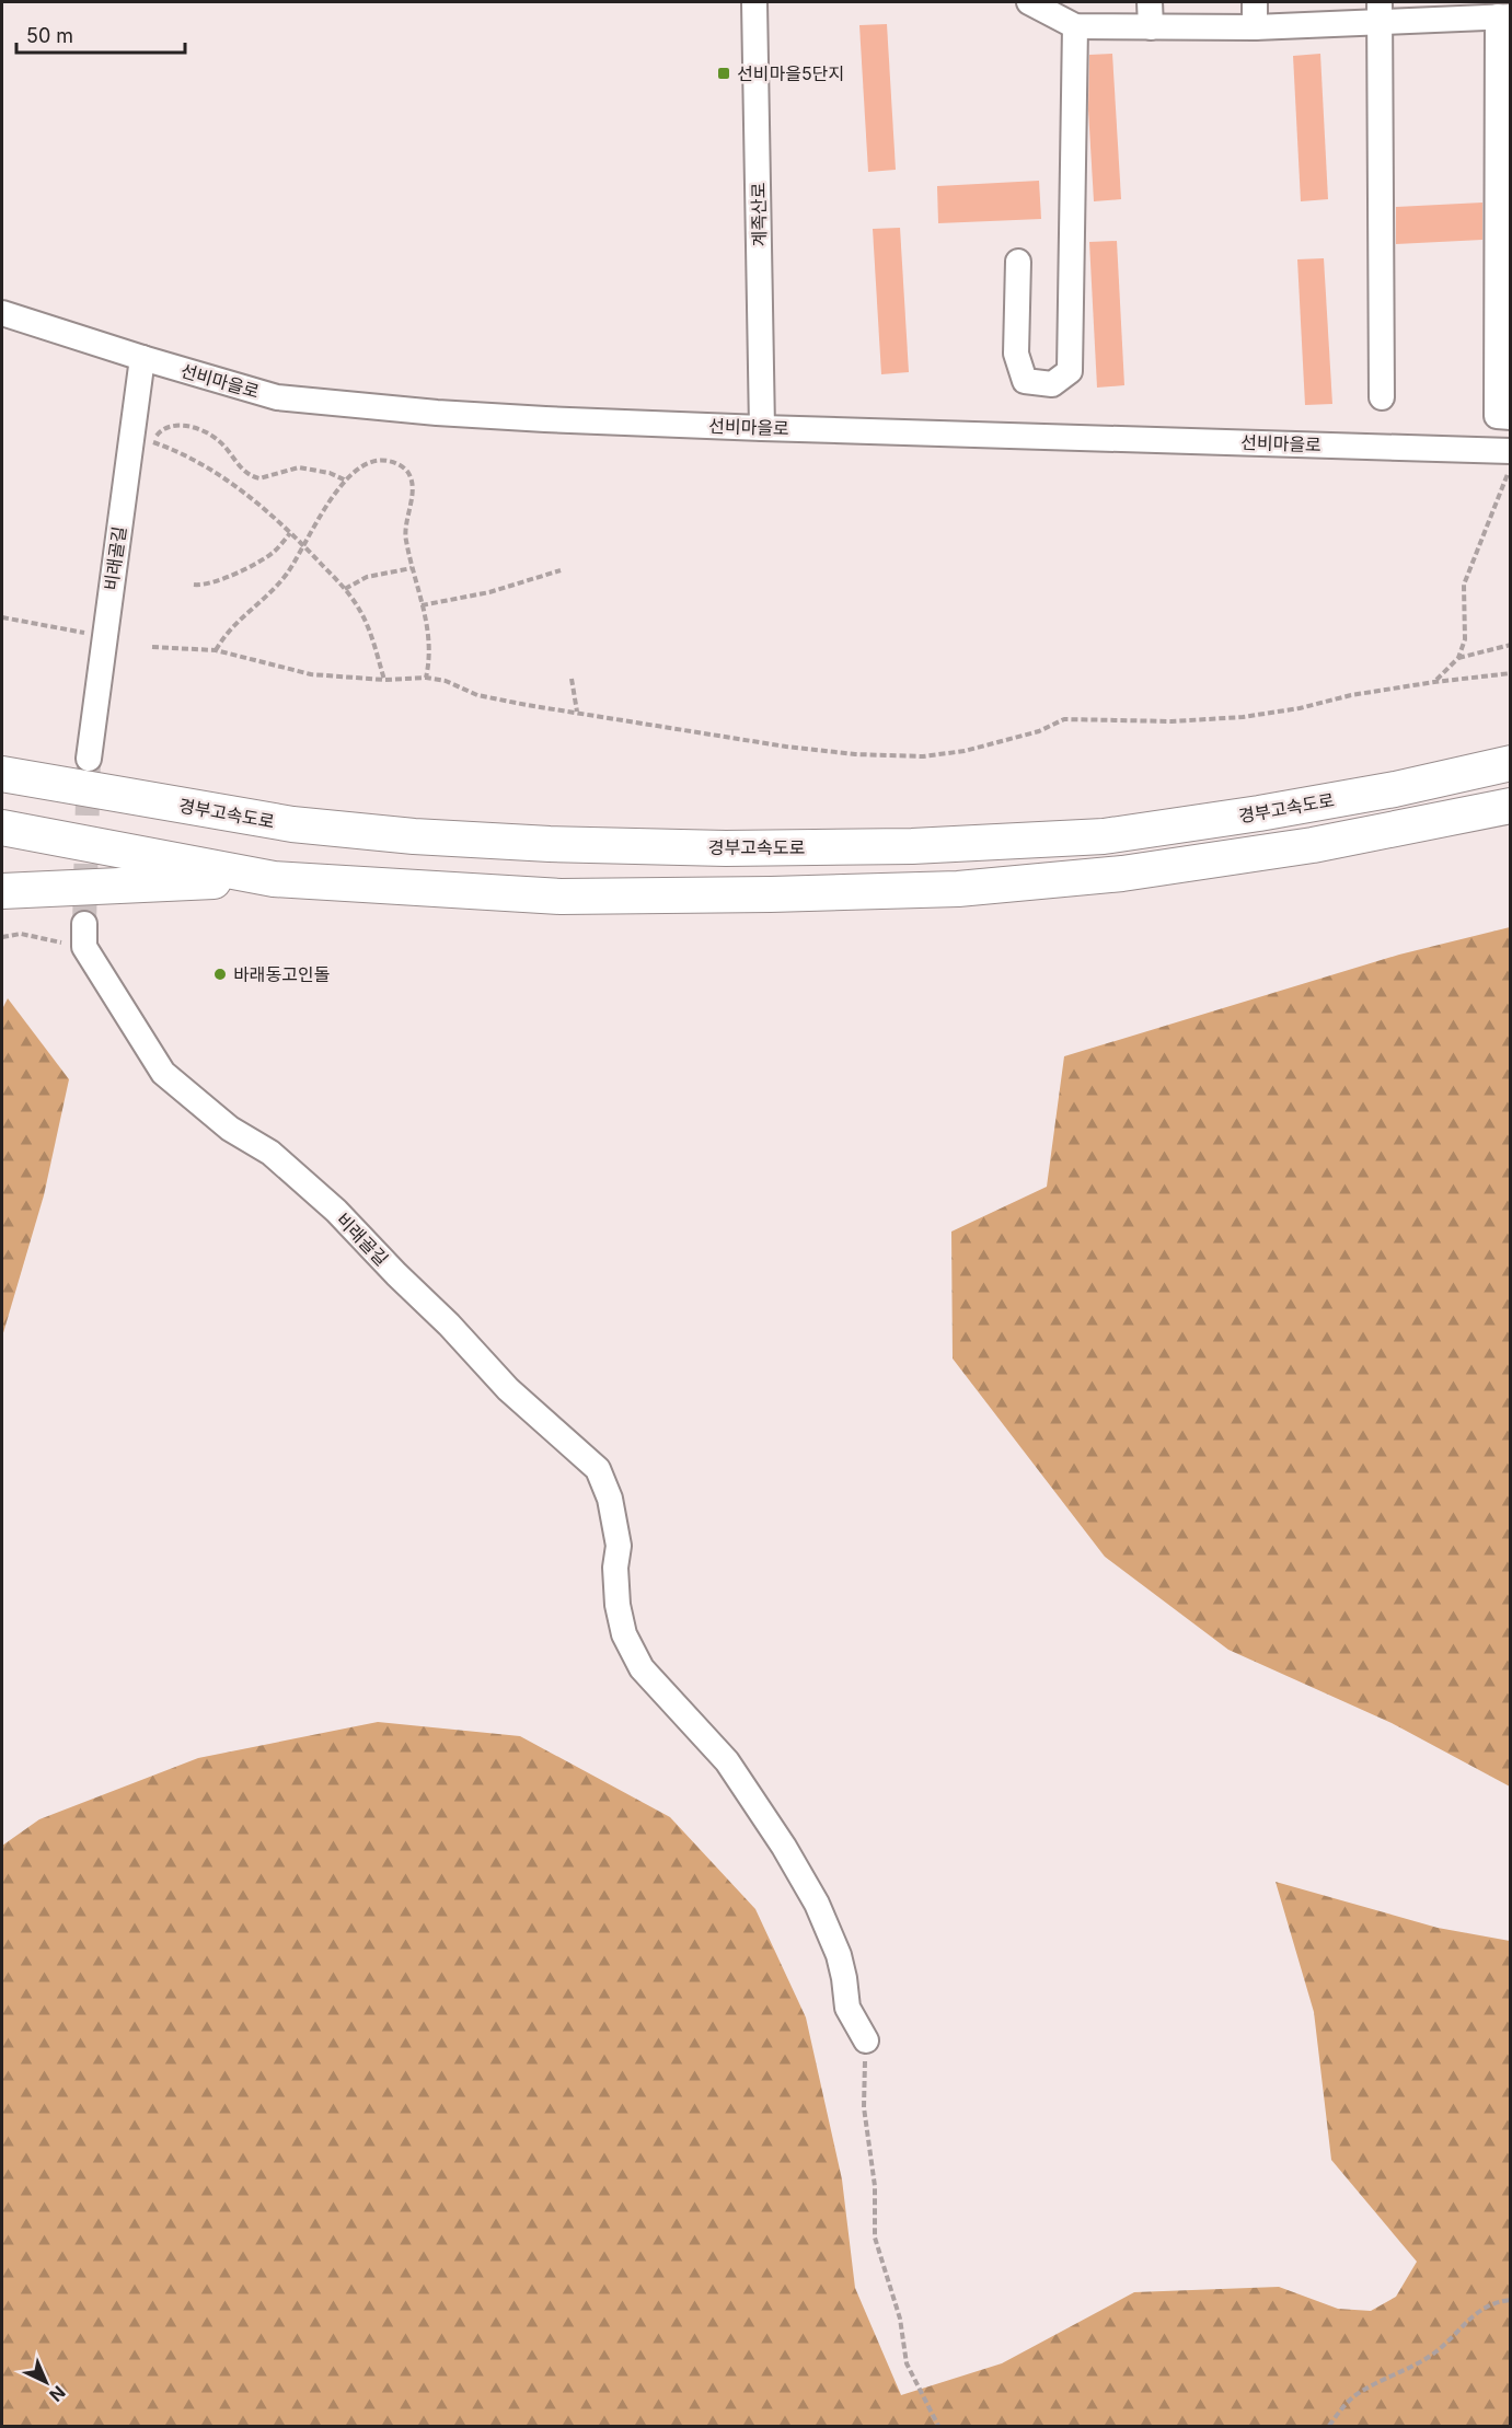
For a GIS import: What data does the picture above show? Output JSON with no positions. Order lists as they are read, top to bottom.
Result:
{
  "streets": {
    "highway": ["경부고속도로"],
    "street": ["계족산로", "선비마을로", "비래골길"]
  },
  "crossings": [
    ["계족산로", "선비마을로"],
    ["선비마을로", "비래골길"]
  ],
  "places": {
    "transit": ["선비마을5단지"],
    "other": ["바래동고인돌"]
  },
  "scale_bar": "50 m",
  "north": "bottom right"
}
